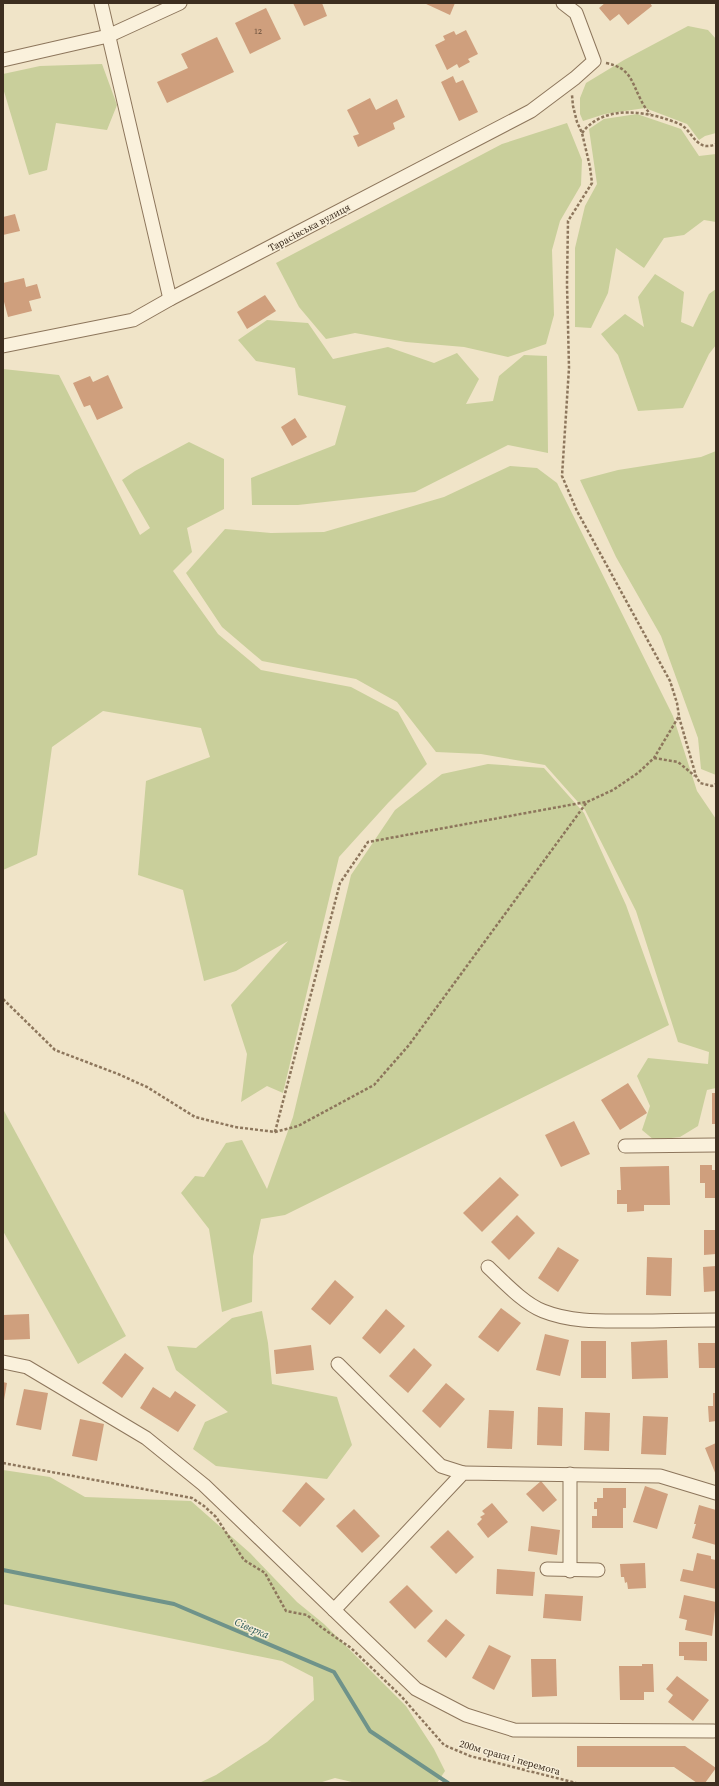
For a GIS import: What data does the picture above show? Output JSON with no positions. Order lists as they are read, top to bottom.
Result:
{
  "streets": {
    "street": ["Тарасівська вулиця"],
    "path": ["200м сраки і перемога"]
  },
  "water": ["Сіверка"],
  "house_numbers": ["12"]
}
